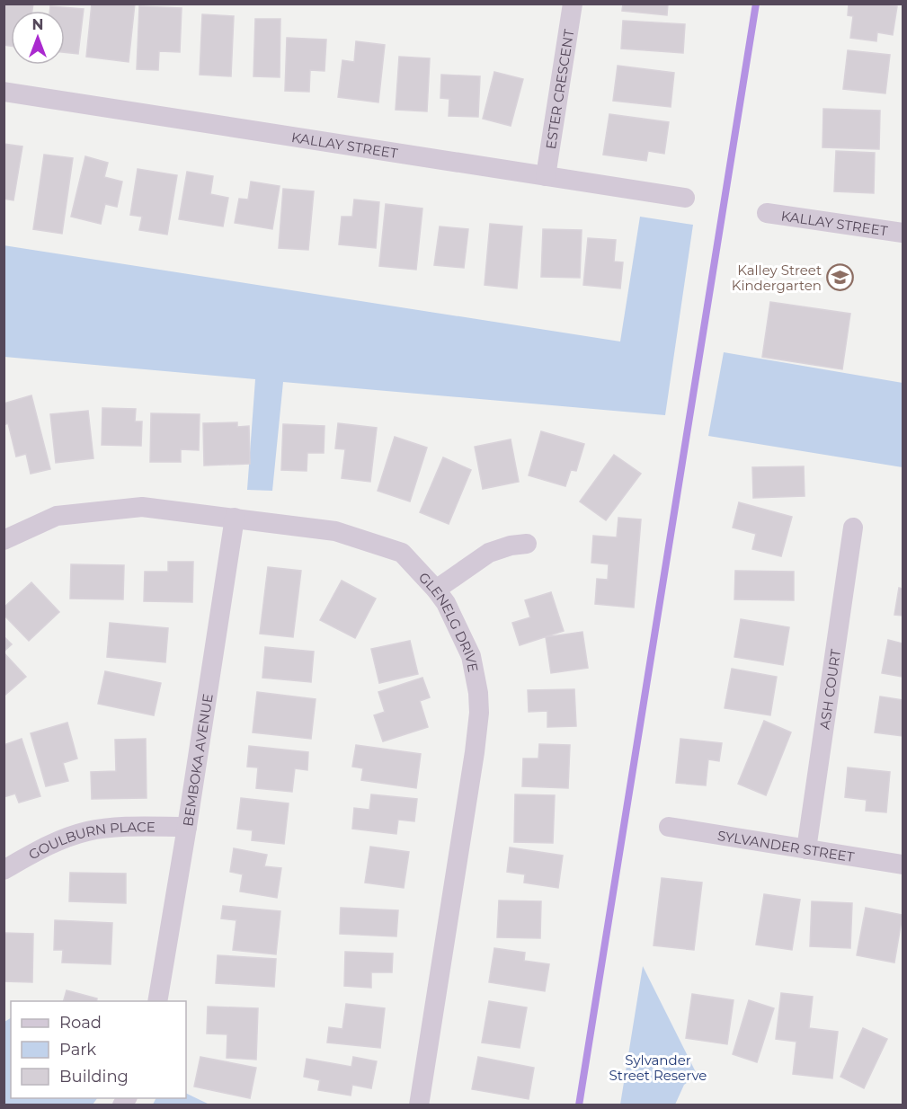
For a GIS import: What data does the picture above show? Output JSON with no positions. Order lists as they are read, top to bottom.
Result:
{
  "streets": {
    "street": [
      "ESTER CRESCENT",
      "KALLAY STREET",
      "GLENELG DRIVE",
      "ASH COURT",
      "BEMBOKA AVENUE",
      "GOULBURN PLACE",
      "SYLVANDER STREET"
    ]
  },
  "crossings": [
    ["ESTER CRESCENT", "KALLAY STREET"],
    ["GLENELG DRIVE", "BEMBOKA AVENUE"],
    ["ASH COURT", "SYLVANDER STREET"],
    ["BEMBOKA AVENUE", "GOULBURN PLACE"]
  ],
  "parks": ["Sylvander Street Reserve"],
  "places": {
    "school or university": ["Kalley Street Kindergarten"]
  },
  "legend": ["Road", "Park", "Building"],
  "north": "top"
}
